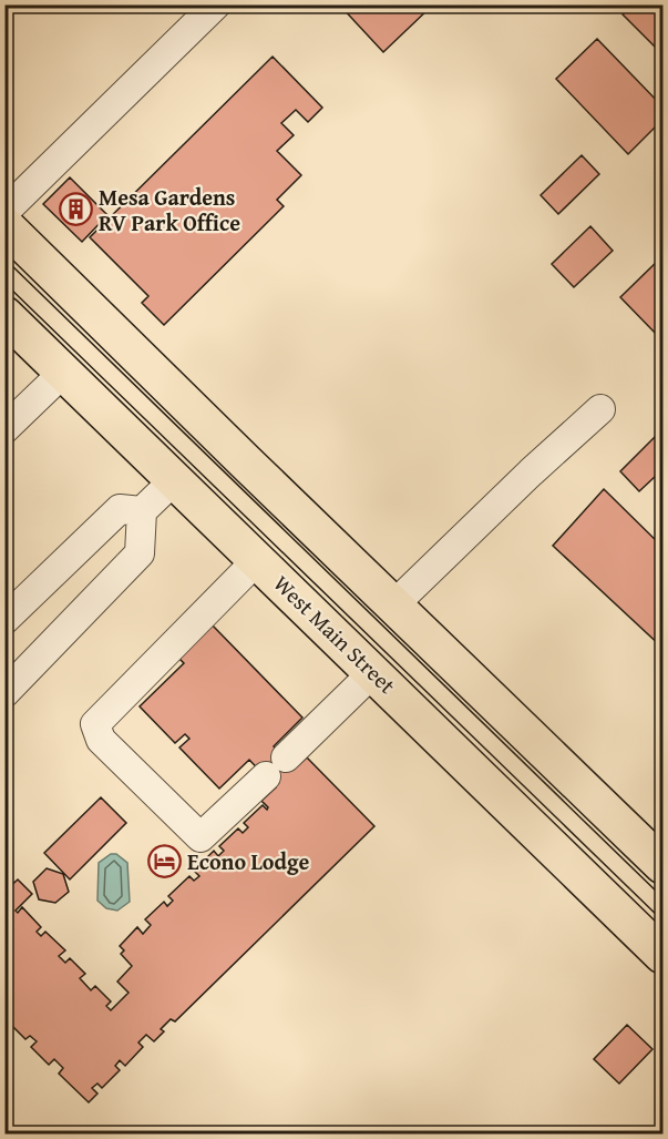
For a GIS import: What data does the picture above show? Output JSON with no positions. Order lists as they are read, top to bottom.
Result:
{
  "streets": {
    "main road": ["West Main Street"]
  },
  "places": {
    "building": ["Mesa Gardens RV Park Office"],
    "hotel": ["Econo Lodge"]
  }
}
